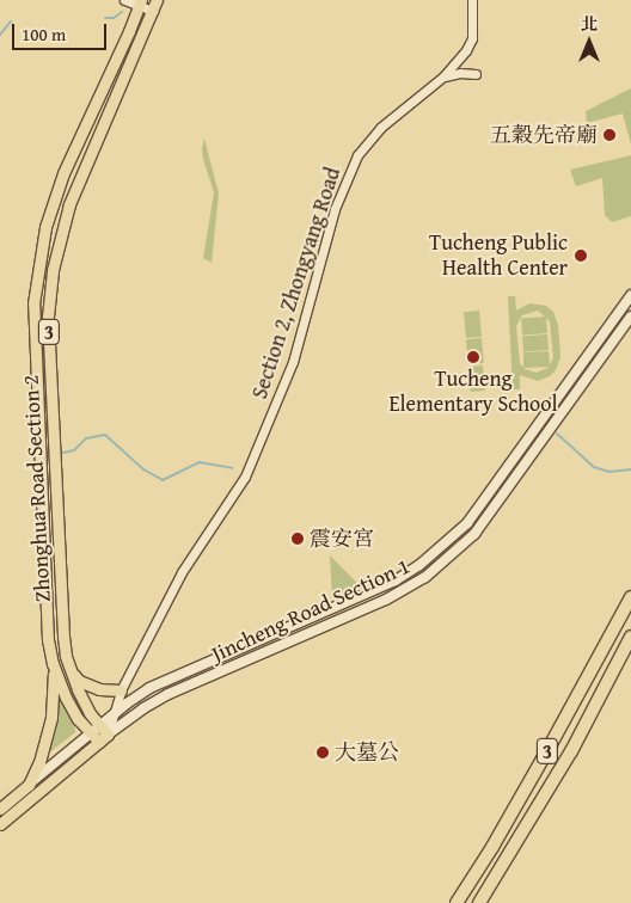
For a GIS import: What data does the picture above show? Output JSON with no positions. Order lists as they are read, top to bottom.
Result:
{
  "streets": {
    "highway": ["3"],
    "main road": ["Zhonghua Road Section 2", "Jincheng Road Section 1"],
    "street": ["Section 2, Zhongyang Road"]
  },
  "crossings": [
    ["Section 2, Zhongyang Road", "3"],
    ["Section 2, Zhongyang Road", "Jincheng Road Section 1"],
    ["3", "Zhonghua Road Section 2"],
    ["3", "Jincheng Road Section 1"]
  ],
  "places": [
    "五穀先帝廟",
    "Tucheng Public Health Center",
    "Tucheng Elementary School",
    "震安宮",
    "大墓公"
  ],
  "scale_bar": "100 m",
  "north": "top"
}
